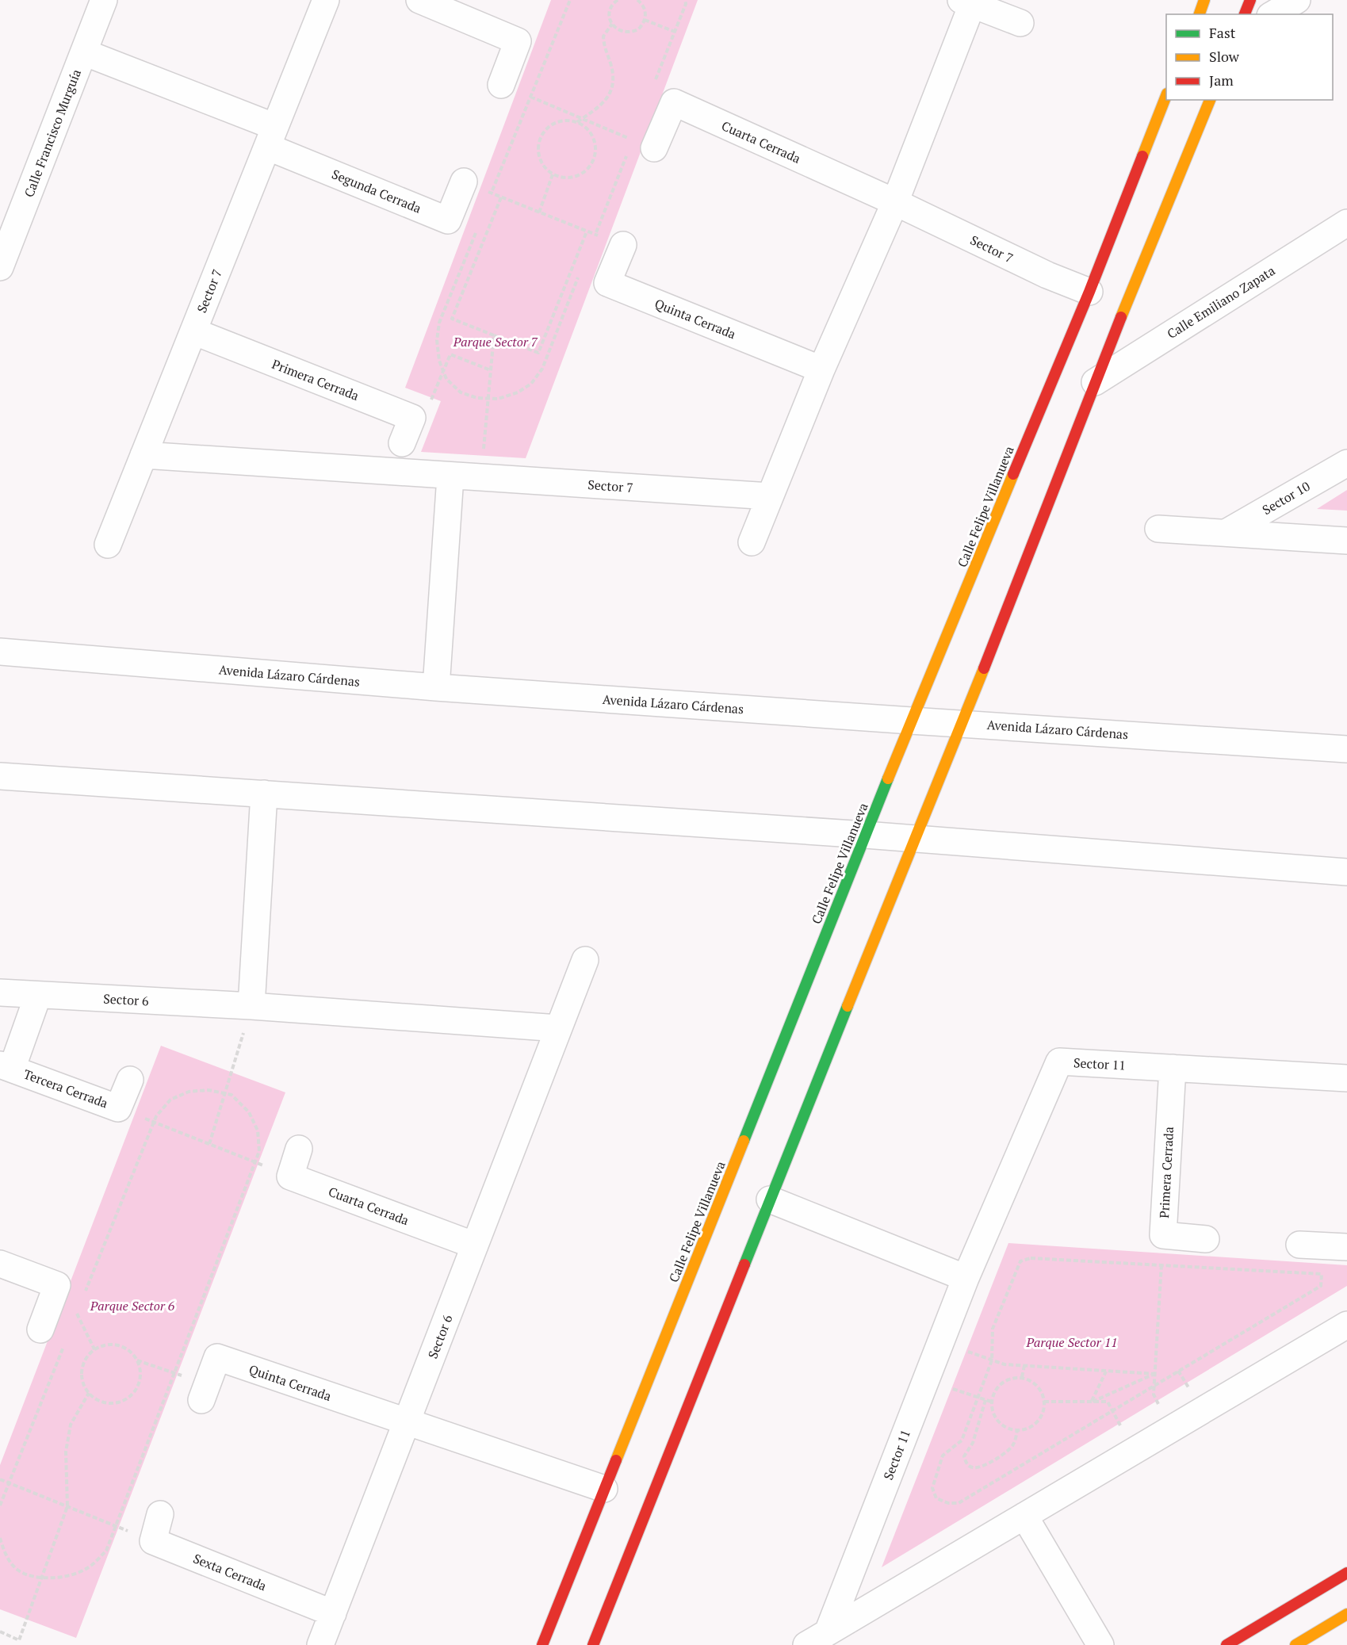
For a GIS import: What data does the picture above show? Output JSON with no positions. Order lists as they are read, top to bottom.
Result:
{
  "streets": {
    "main road": ["Calle Felipe Villanueva"],
    "street": [
      "Calle Francisco Murguía",
      "Cuarta Cerrada",
      "Segunda Cerrada",
      "Sector 7",
      "Calle Emiliano Zapata",
      "Quinta Cerrada",
      "Primera Cerrada",
      "Sector 10",
      "Avenida Lázaro Cárdenas",
      "Sector 6",
      "Sector 11",
      "Tercera Cerrada",
      "Sexta Cerrada"
    ]
  },
  "crossings": [
    ["Cuarta Cerrada", "Sector 7"],
    ["Cuarta Cerrada", "Sector 6"],
    ["Segunda Cerrada", "Sector 7"],
    ["Sector 7", "Primera Cerrada"],
    ["Sector 7", "Calle Felipe Villanueva"],
    ["Quinta Cerrada", "Sector 6"],
    ["Primera Cerrada", "Sector 11"],
    ["Calle Felipe Villanueva", "Avenida Lázaro Cárdenas"],
    ["Sector 6", "Tercera Cerrada"],
    ["Sector 6", "Sexta Cerrada"]
  ],
  "parks": ["Parque Sector 7", "Parque Sector 6", "Parque Sector 11"],
  "legend": ["Fast", "Slow", "Jam"]
}
